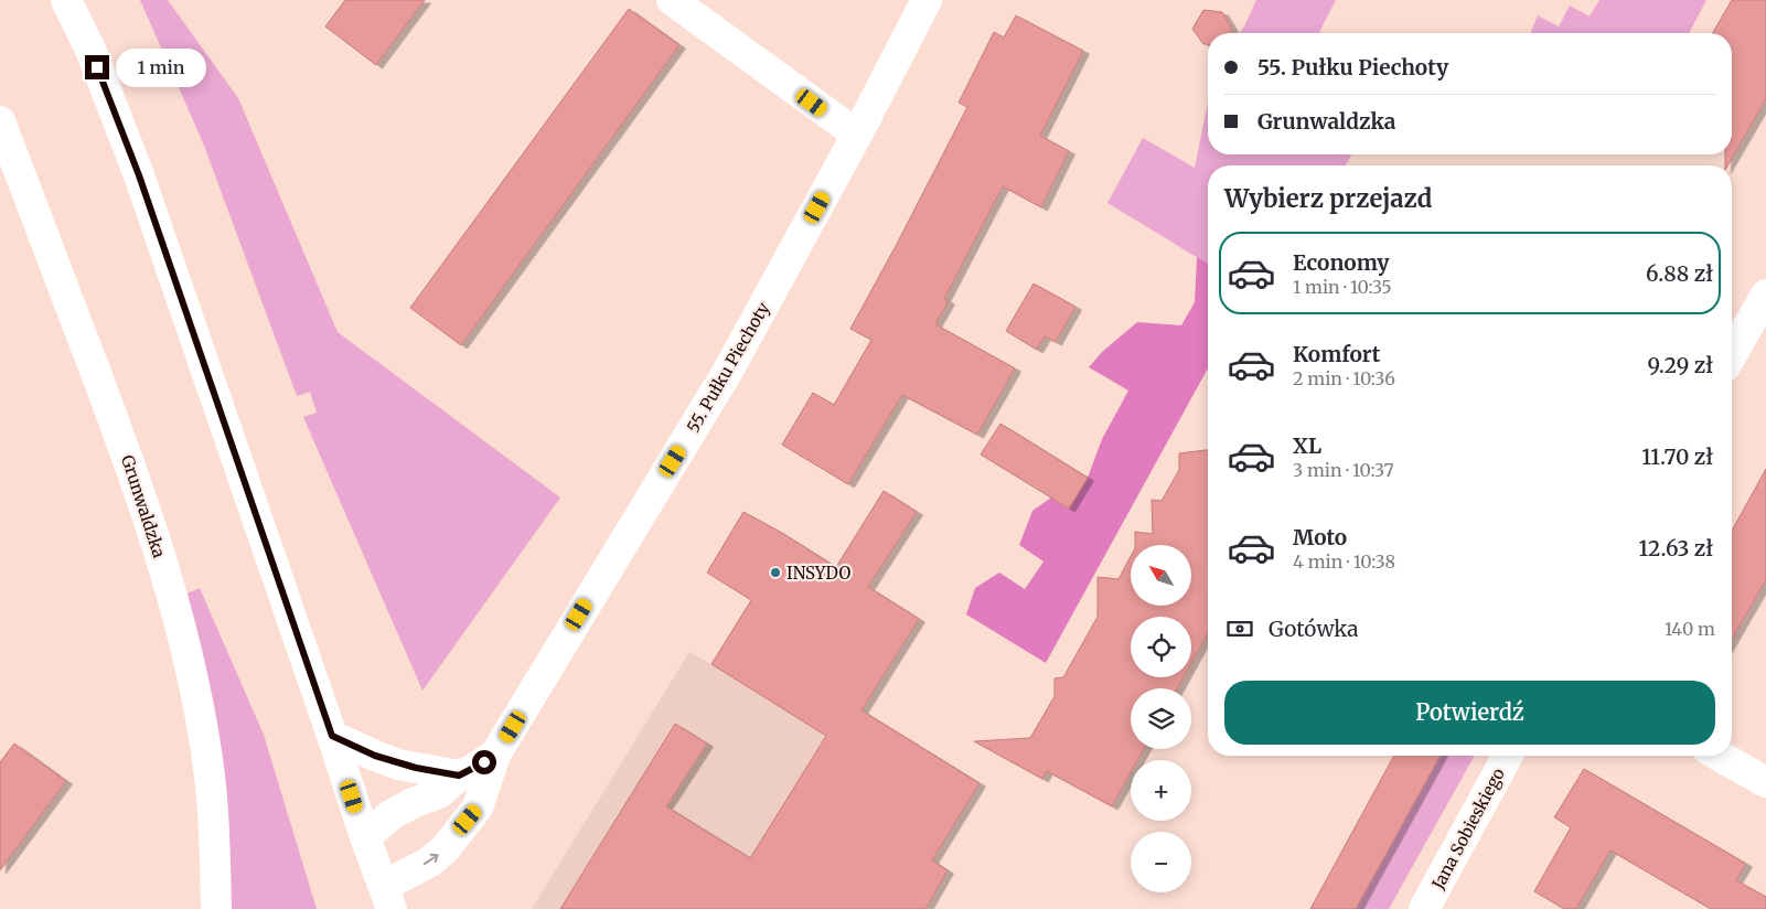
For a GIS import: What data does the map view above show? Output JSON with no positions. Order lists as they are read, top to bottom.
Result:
{
  "streets": {
    "street": ["55. Pułku Piechoty", "Grunwaldzka", "Jana Sobieskiego"]
  },
  "places": ["INSYDO"],
  "north": "top left",
  "page": {
    "banner": ["55. Pułku Piechoty", "Grunwaldzka"],
    "bubble": "1 min",
    "heading": "Wybierz przejazd",
    "list": [
      {
        "name": "Economy",
        "note": "1 min · 10:35",
        "value": "6.88 zł"
      },
      {
        "name": "Komfort",
        "note": "2 min · 10:36",
        "value": "9.29 zł"
      },
      {
        "name": "XL",
        "note": "3 min · 10:37",
        "value": "11.70 zł"
      },
      {
        "name": "Moto",
        "note": "4 min · 10:38",
        "value": "12.63 zł"
      }
    ],
    "map_buttons": ["+", "−"],
    "pay": ["Gotówka", "140 m"],
    "buttons": "Potwierdź"
  }
}
